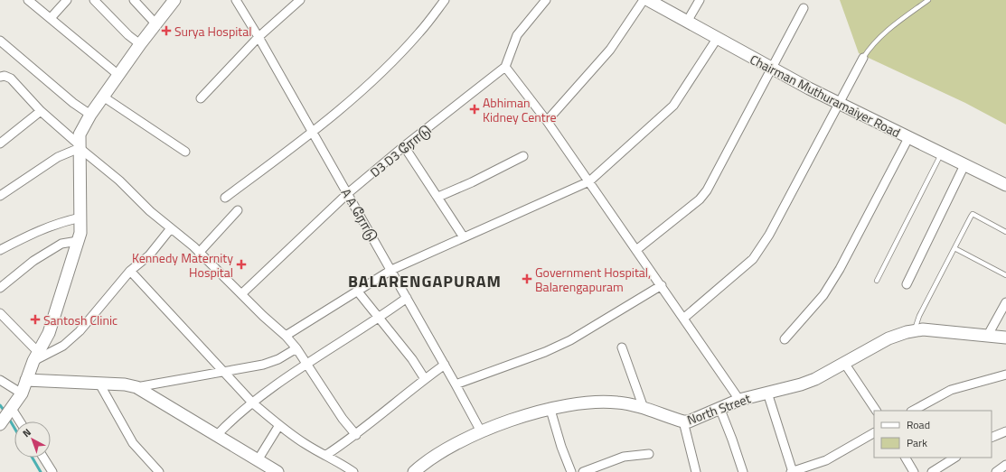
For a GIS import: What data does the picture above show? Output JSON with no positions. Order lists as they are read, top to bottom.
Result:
{
  "streets": {
    "street": [
      "Chairman Muthuramaiyer Road",
      "D3 D3 ரோடு",
      "A A ரோடு",
      "North Street"
    ]
  },
  "crossings": [
    ["D3 D3 ரோடு", "A A ரோடு"],
    ["A A ரோடு", "North Street"]
  ],
  "districts": ["BALARENGAPURAM"],
  "places": {
    "health": [
      "Surya Hospital",
      "Abhiman Kidney Centre",
      "Kennedy Maternity Hospital",
      "Government Hospital, Balarengapuram",
      "Santosh Clinic"
    ]
  },
  "legend": ["Road", "Park"],
  "north": "top left"
}
